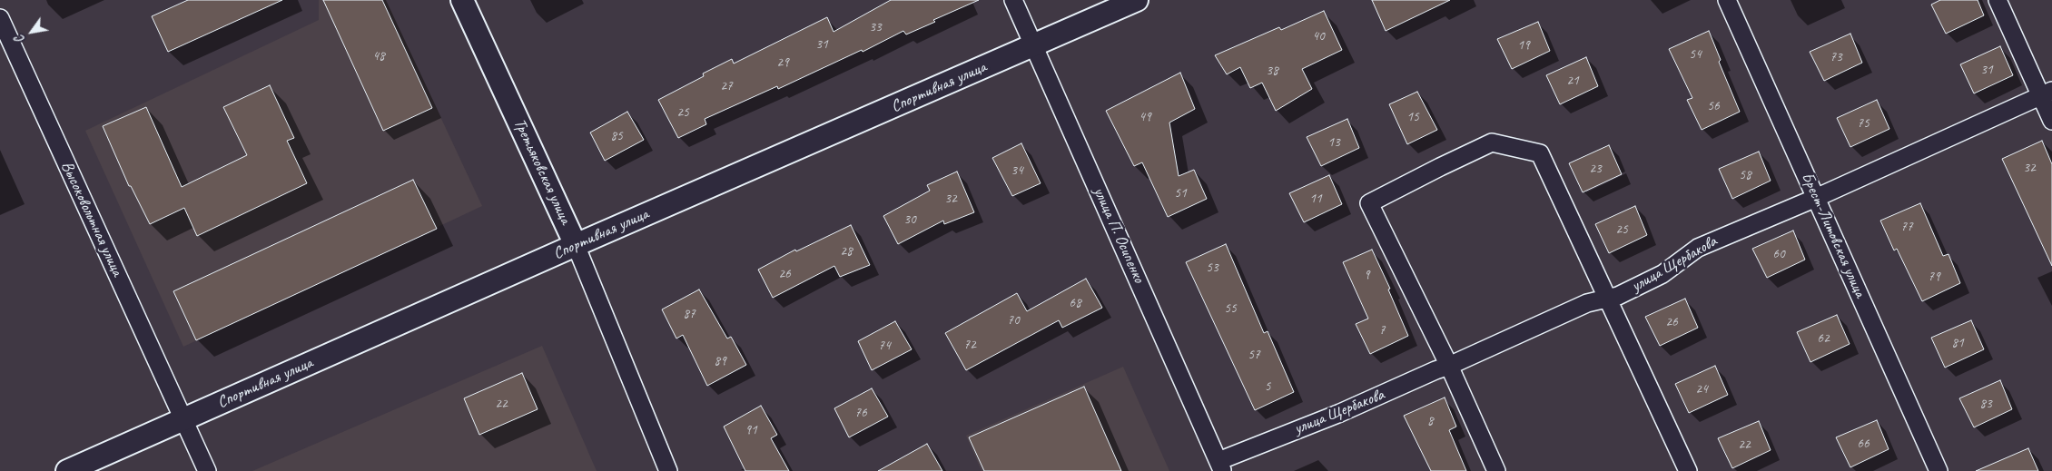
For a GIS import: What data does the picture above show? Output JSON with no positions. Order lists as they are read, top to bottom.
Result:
{
  "streets": {
    "street": [
      "Спортивная улица",
      "Третьяковская улица",
      "Высоковольтная улица",
      "улица П. Осипенко",
      "Брест-Литовская улица",
      "улица Щербакова"
    ]
  },
  "crossings": [
    ["Спортивная улица", "Третьяковская улица"],
    ["Спортивная улица", "Высоковольтная улица"],
    ["Спортивная улица", "улица П. Осипенко"],
    ["улица П. Осипенко", "улица Щербакова"],
    ["Брест-Литовская улица", "улица Щербакова"]
  ],
  "house_numbers": [
    "33",
    "40",
    "31",
    "19",
    "54",
    "48",
    "73",
    "29",
    "31",
    "38",
    "21",
    "27",
    "56",
    "25",
    "49",
    "15",
    "75",
    "85",
    "13",
    "32",
    "23",
    "34",
    "58",
    "51",
    "32",
    "11",
    "30",
    "77",
    "25",
    "28",
    "60",
    "53",
    "26",
    "9",
    "79",
    "68",
    "55",
    "87",
    "70",
    "26",
    "7",
    "62",
    "81",
    "72",
    "74",
    "57",
    "89",
    "5",
    "24",
    "22",
    "83",
    "76",
    "8",
    "91",
    "66",
    "22"
  ],
  "north": "bottom left"
}
